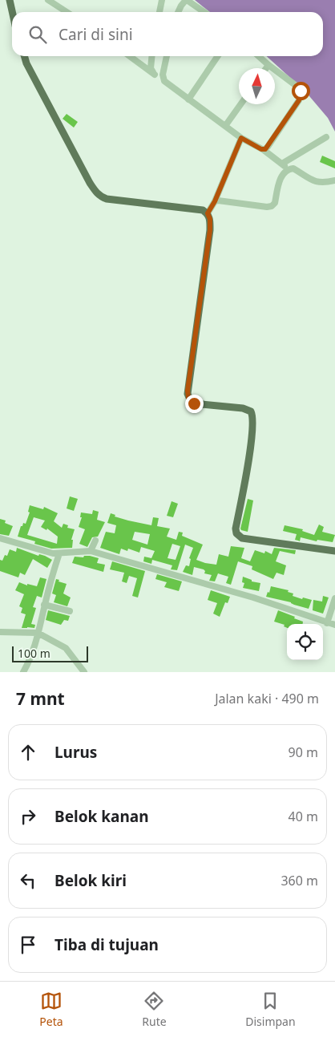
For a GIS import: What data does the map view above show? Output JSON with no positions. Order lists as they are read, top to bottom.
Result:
{
  "scale_bar": "100 m",
  "north": "top",
  "page": {
    "search": "Cari di sini",
    "scale": "100 m",
    "heading": ["7 mnt", "Jalan kaki · 490 m"],
    "list": [
      ["Lurus", "90 m"],
      ["Belok kanan", "40 m"],
      ["Belok kiri", "360 m"],
      "Tiba di tujuan"
    ],
    "nav": ["Peta", "Rute", "Disimpan"]
  }
}
